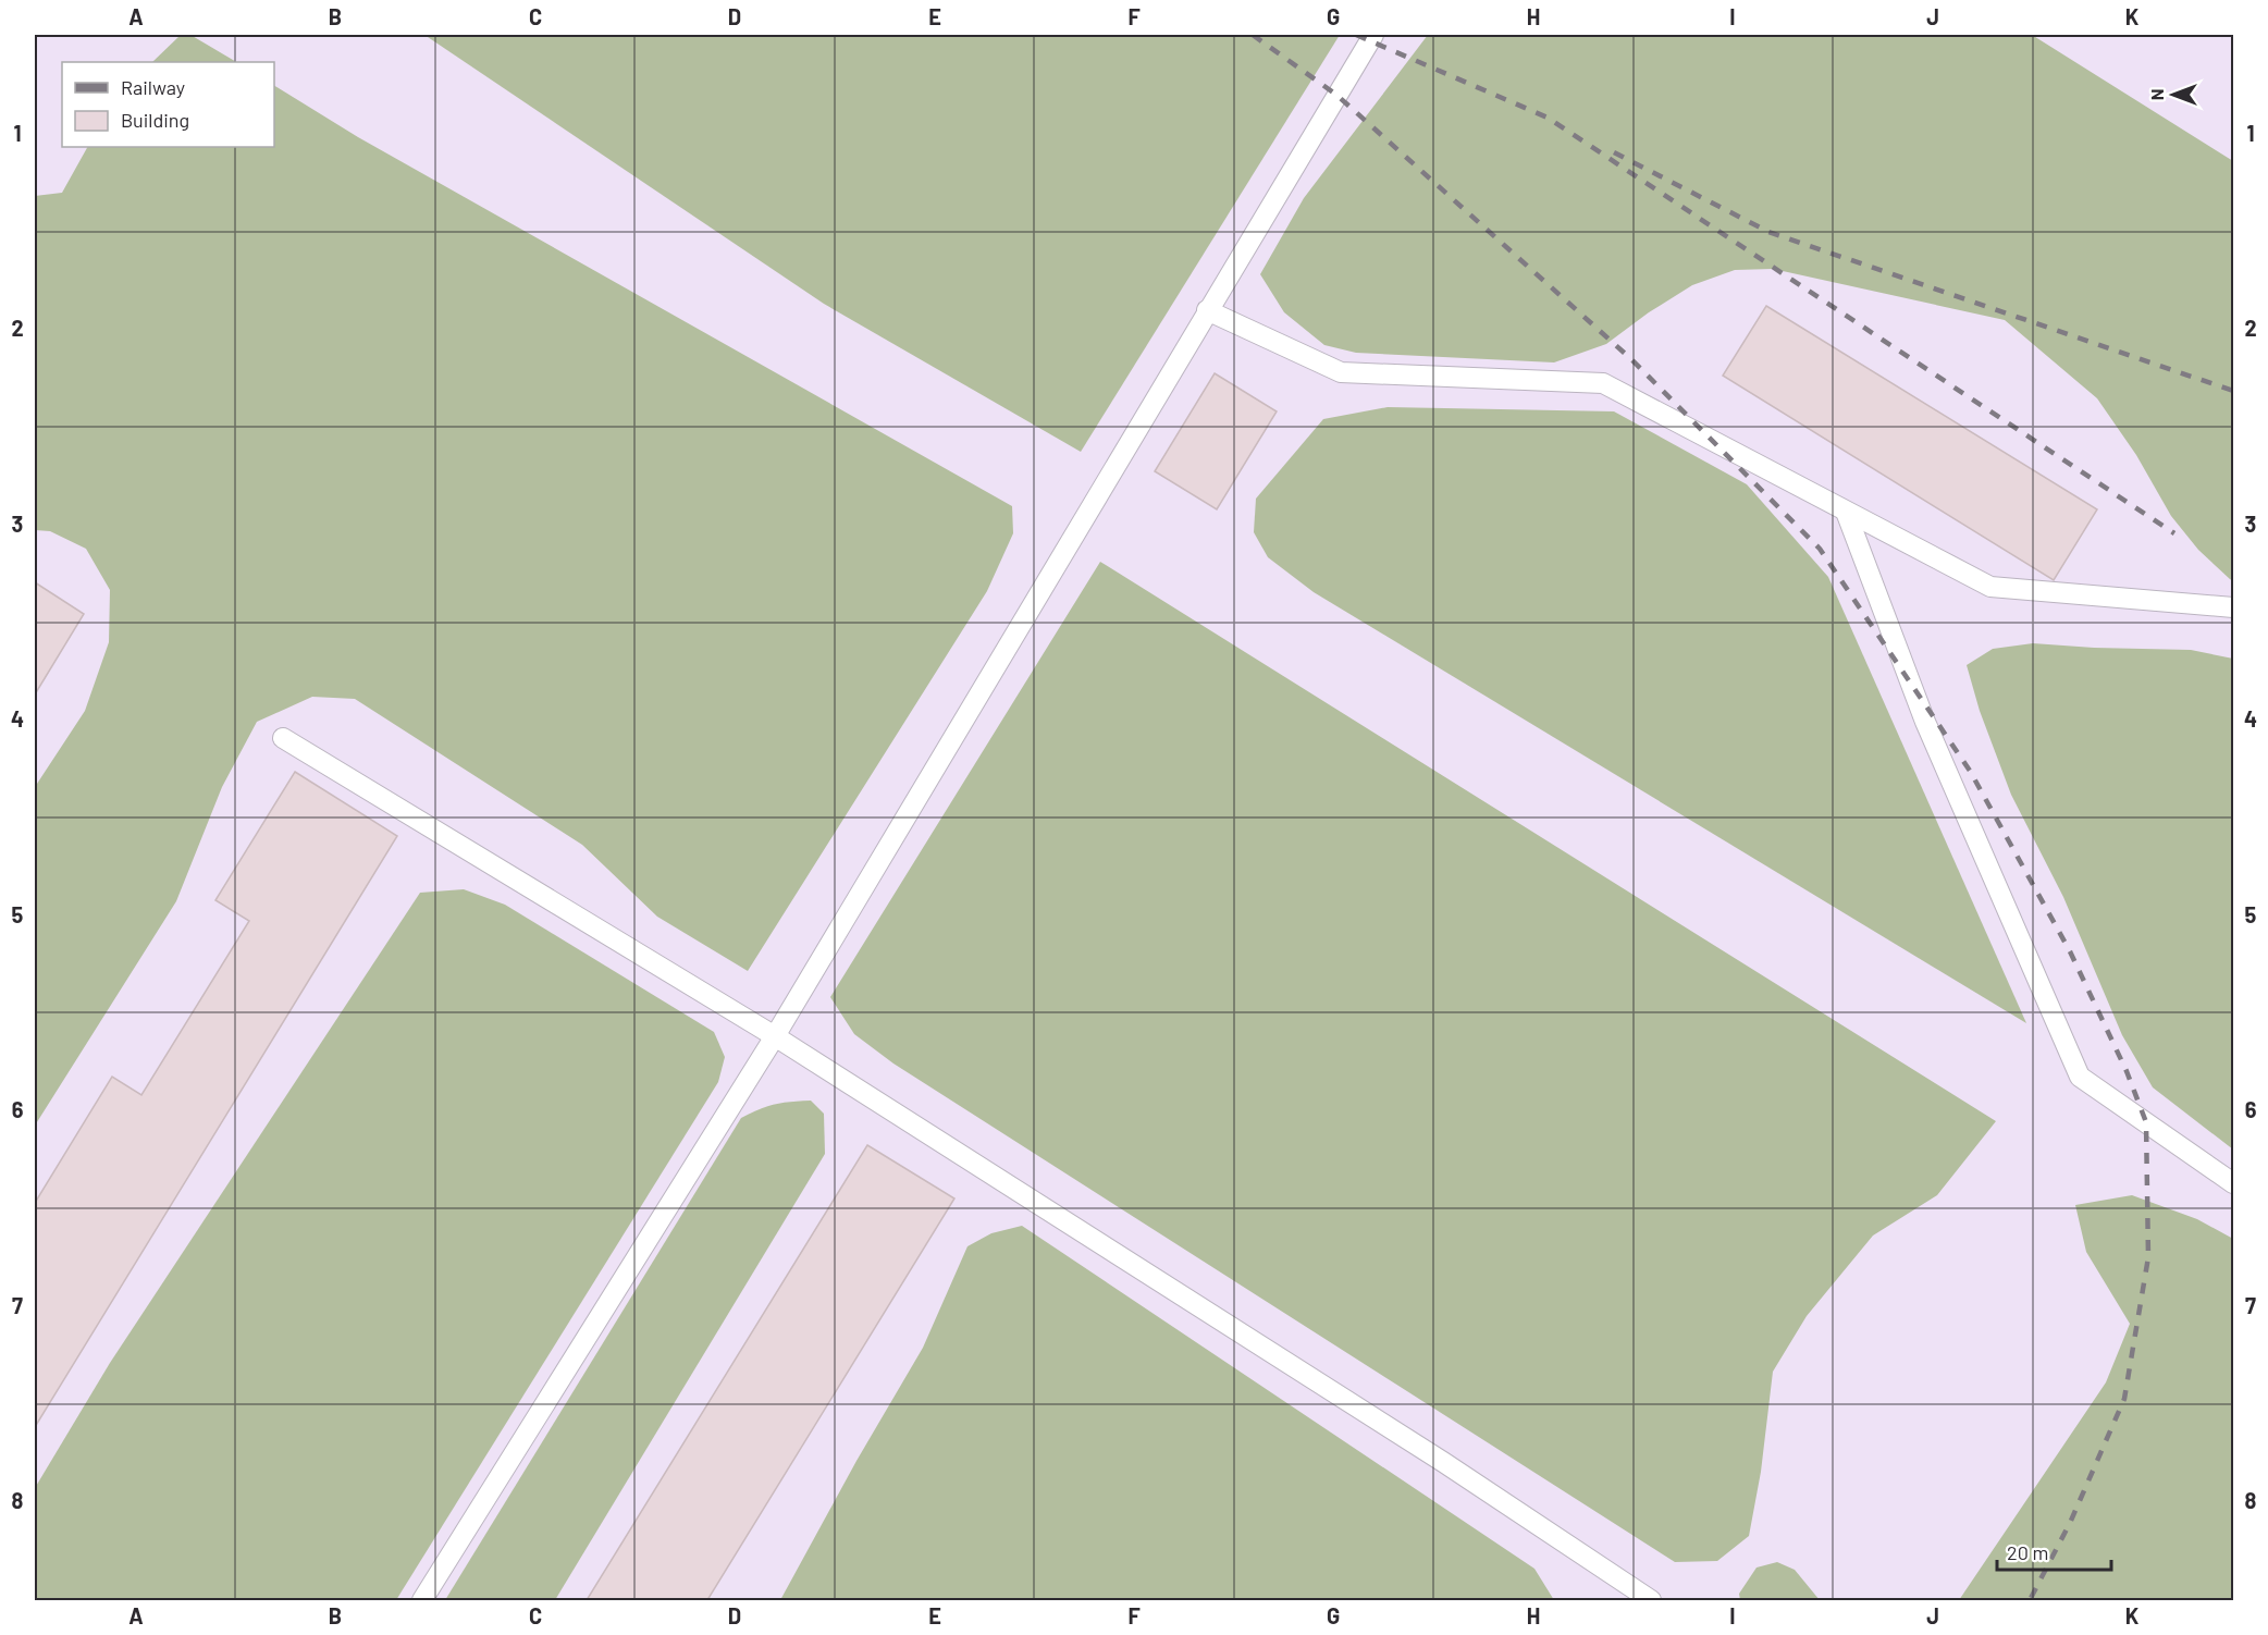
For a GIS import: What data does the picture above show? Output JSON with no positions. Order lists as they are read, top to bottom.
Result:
{
  "legend": ["Railway", "Building"],
  "scale_bar": "20 m",
  "north": "left",
  "grid": {
    "columns": [
      "A",
      "B",
      "C",
      "D",
      "E",
      "F",
      "G",
      "H",
      "I",
      "J",
      "K"
    ],
    "rows": [
      "1",
      "2",
      "3",
      "4",
      "5",
      "6",
      "7",
      "8"
    ]
  }
}
